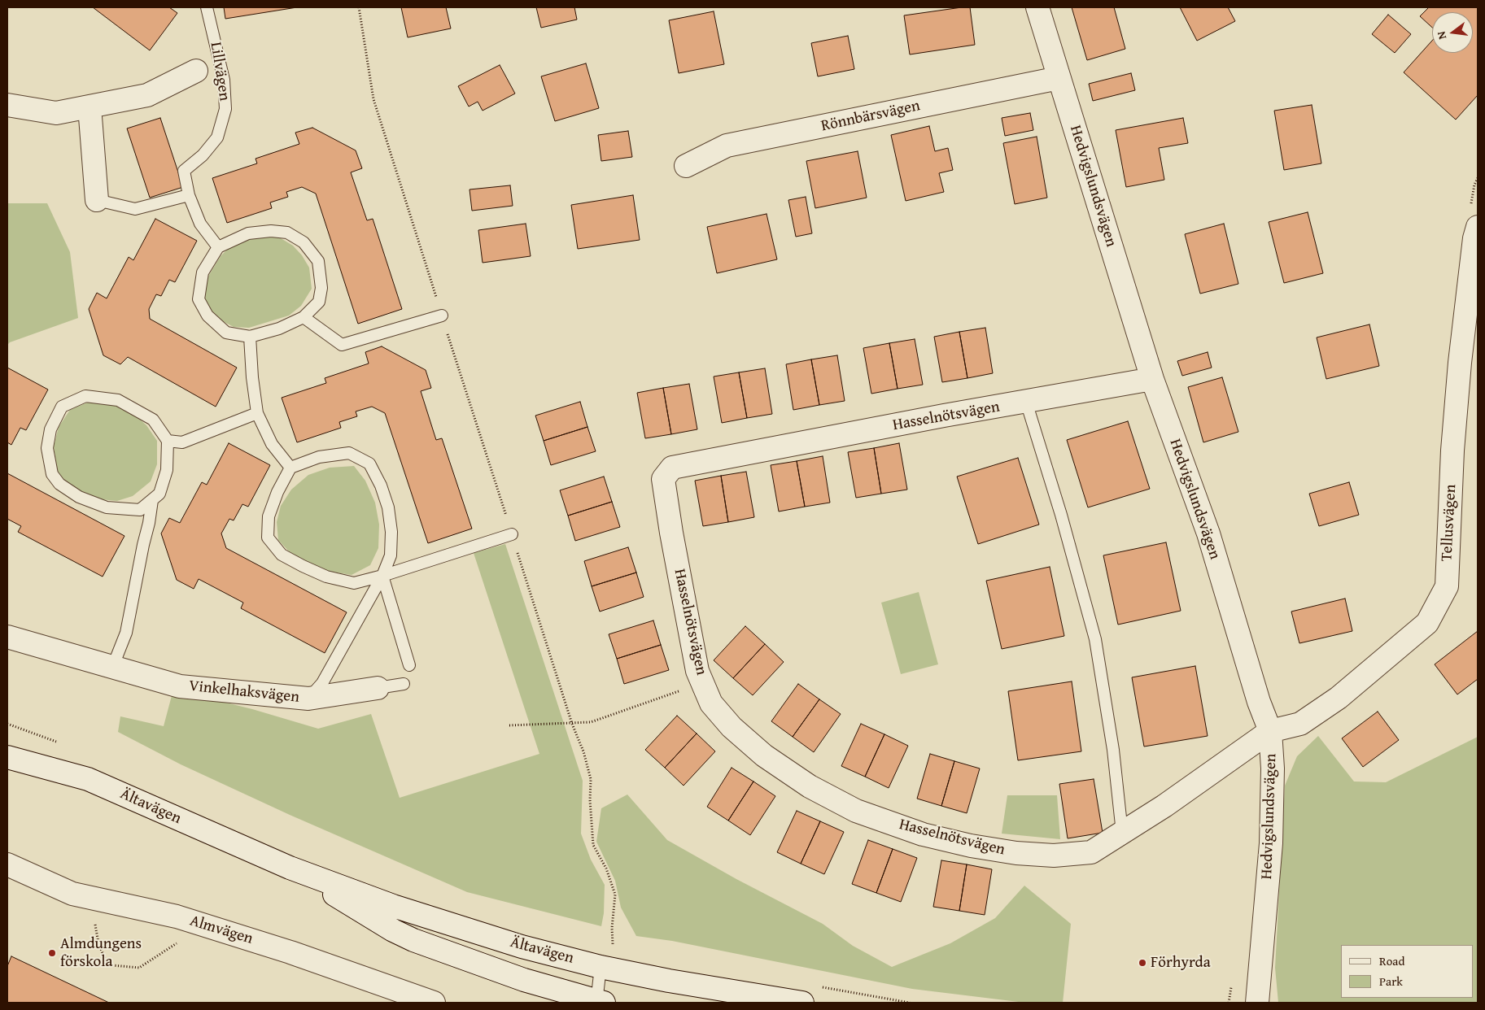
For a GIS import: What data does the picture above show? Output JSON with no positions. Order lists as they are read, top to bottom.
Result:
{
  "streets": {
    "street": [
      "Lillvägen",
      "Rönnbärsvägen",
      "Hedvigslundsvägen",
      "Hasselnötsvägen",
      "Tellusvägen",
      "Vinkelhaksvägen",
      "Ältavägen",
      "Almvägen"
    ]
  },
  "crossings": [
    ["Rönnbärsvägen", "Hedvigslundsvägen"],
    ["Hedvigslundsvägen", "Hasselnötsvägen"],
    ["Hedvigslundsvägen", "Tellusvägen"],
    ["Hasselnötsvägen", "Tellusvägen"]
  ],
  "places": ["Almdungens förskola", "Förhyrda"],
  "legend": ["Road", "Park"],
  "north": "left"
}
